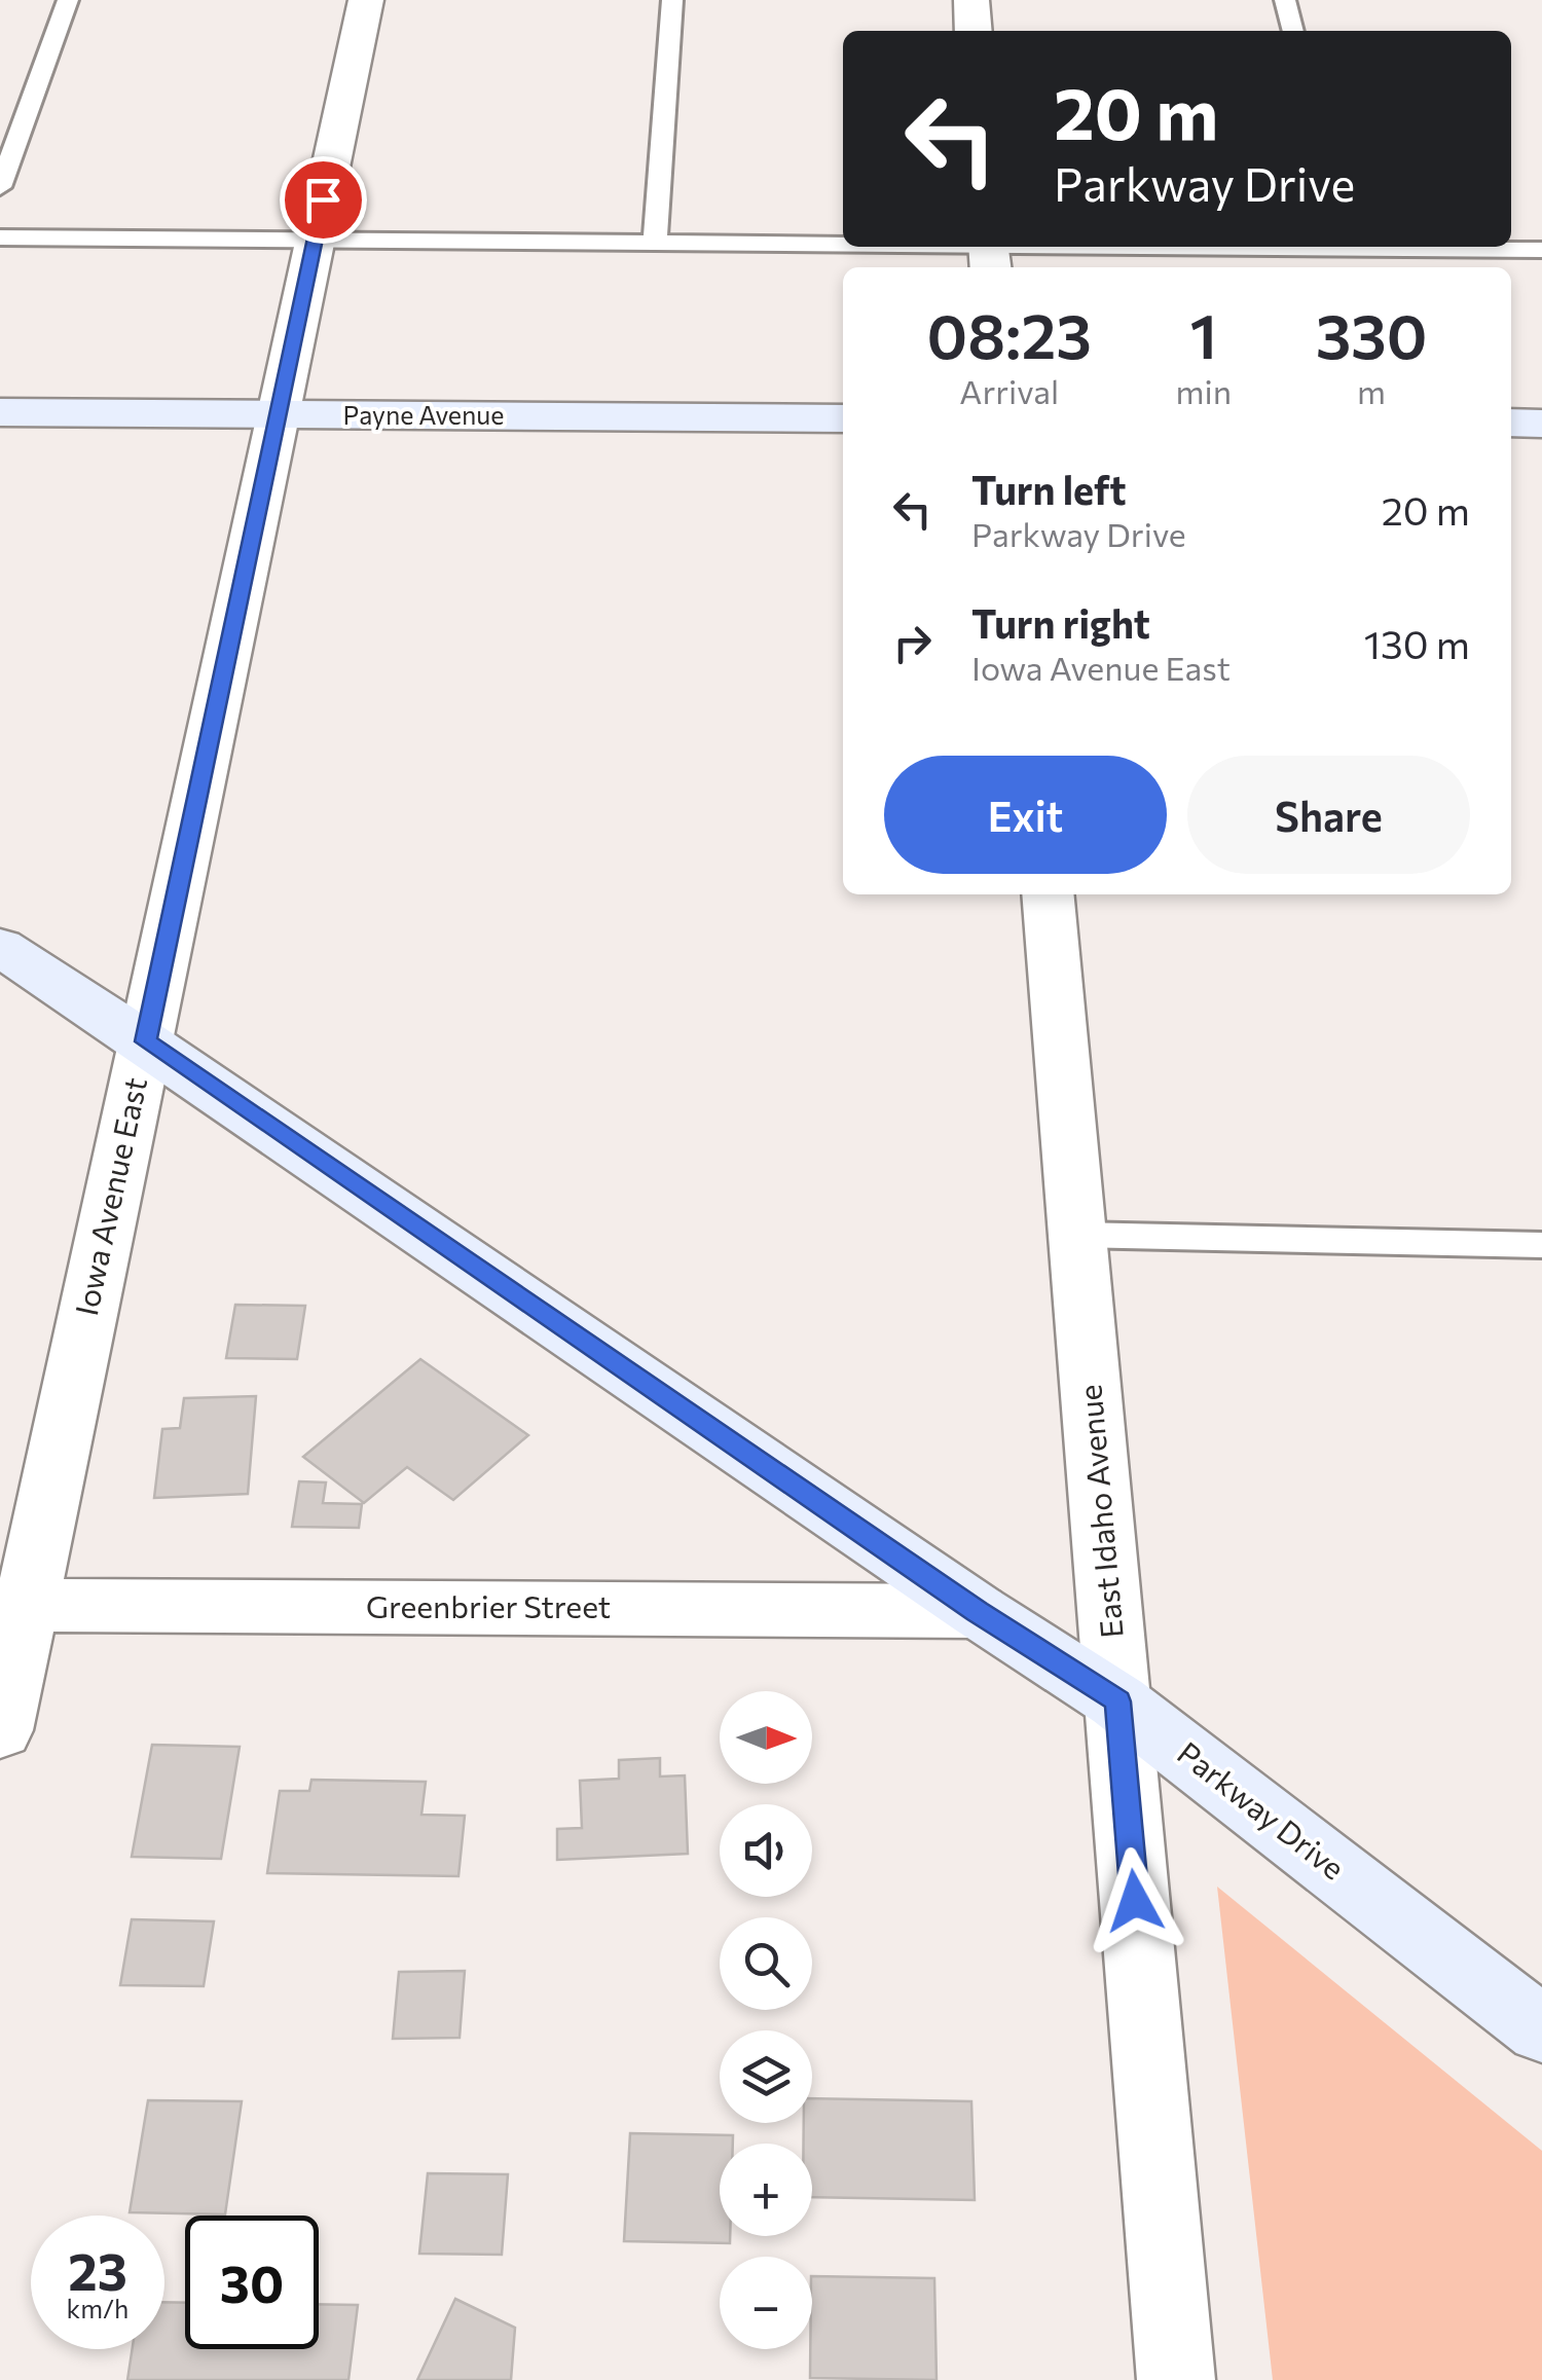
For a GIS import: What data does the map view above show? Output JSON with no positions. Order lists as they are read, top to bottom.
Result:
{
  "streets": {
    "street": [
      "Payne Avenue",
      "Iowa Avenue East",
      "East Idaho Avenue",
      "Greenbrier Street",
      "Parkway Drive"
    ]
  },
  "crossings": [
    ["Payne Avenue", "Iowa Avenue East"],
    ["Iowa Avenue East", "Greenbrier Street"],
    ["Iowa Avenue East", "Parkway Drive"],
    ["East Idaho Avenue", "Parkway Drive"],
    ["Greenbrier Street", "Parkway Drive"]
  ],
  "north": "right",
  "page": {
    "turn": ["20 m", "Parkway Drive"],
    "eta": [
      "08:23",
      "Arrival",
      "1",
      "min",
      "330",
      "m"
    ],
    "list": [
      {
        "name": "Turn left",
        "note": "Parkway Drive",
        "value": "20 m"
      },
      {
        "name": "Turn right",
        "note": "Iowa Avenue East",
        "value": "130 m"
      }
    ],
    "buttons": ["Exit", "Share"],
    "map_buttons": ["+", "−"],
    "speed": "23 km/h",
    "limit": "30"
  }
}
